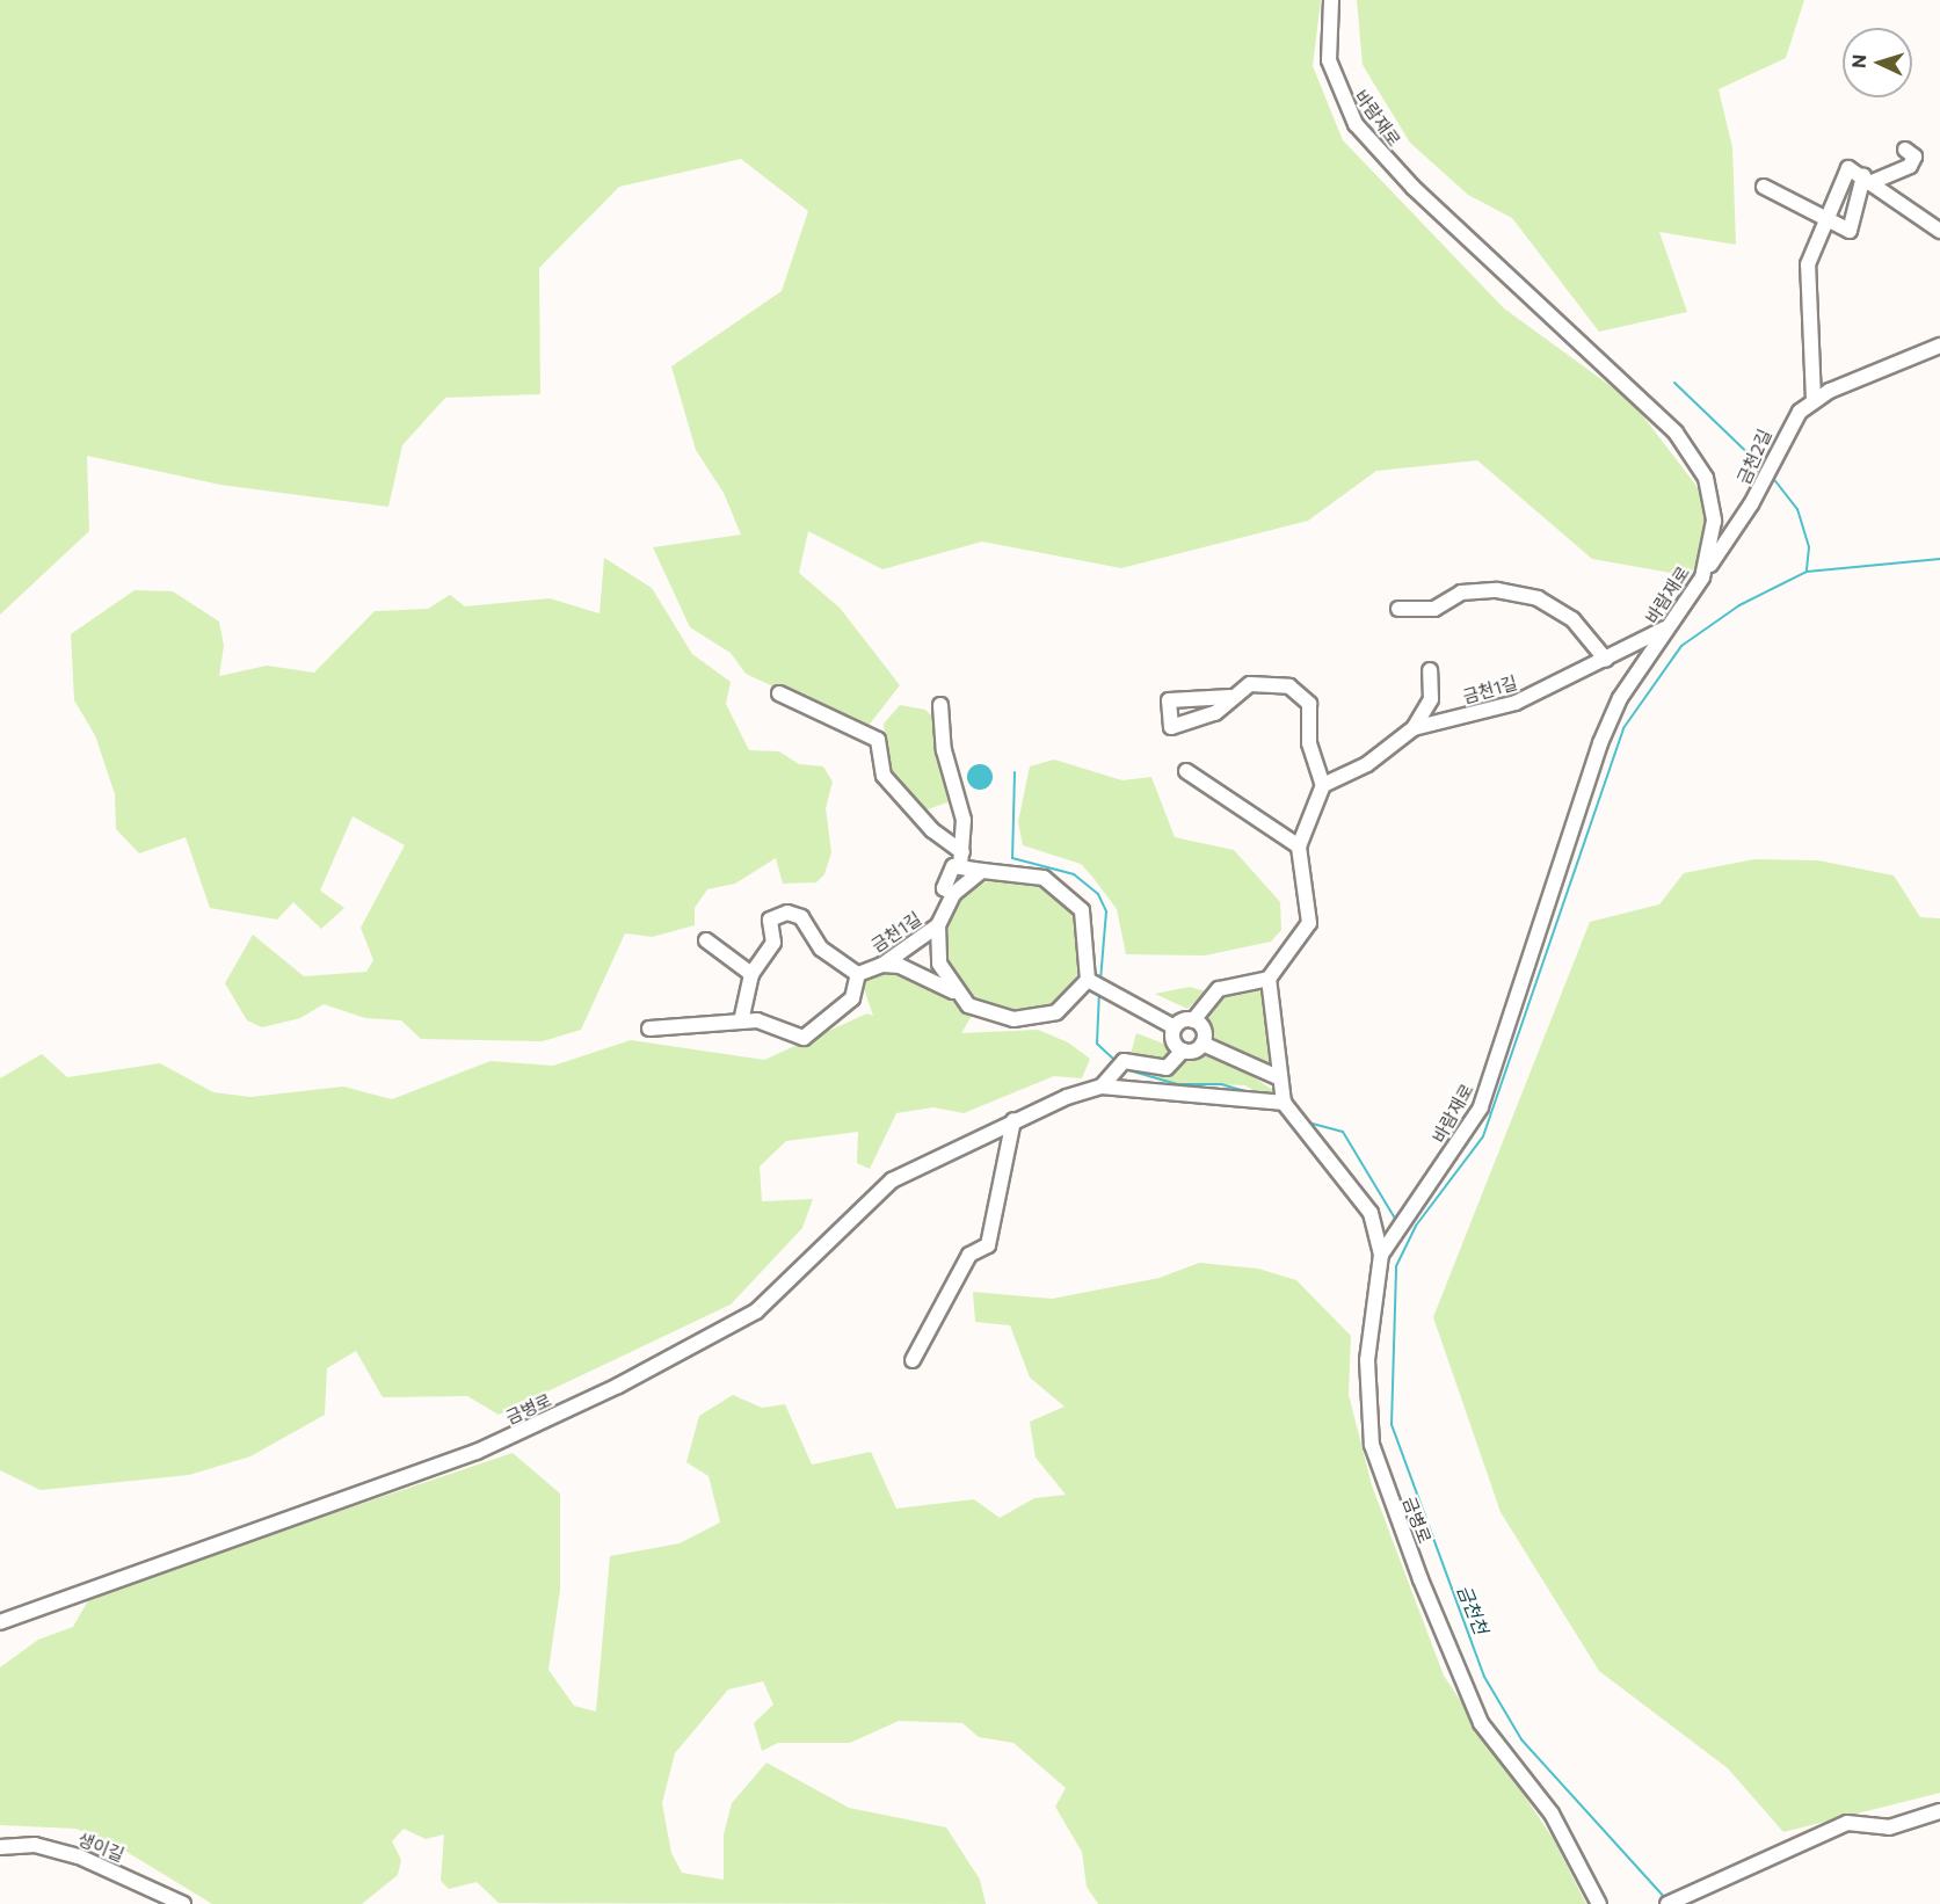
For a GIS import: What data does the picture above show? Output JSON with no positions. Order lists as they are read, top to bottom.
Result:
{
  "streets": {
    "street": [
      "바람재로",
      "금천2길",
      "금천1길",
      "금병로",
      "생이길"
    ]
  },
  "crossings": [
    ["바람재로", "금천2길"],
    ["바람재로", "금천1길"],
    ["바람재로", "금병로"]
  ],
  "water": ["금천천"],
  "north": "left"
}
